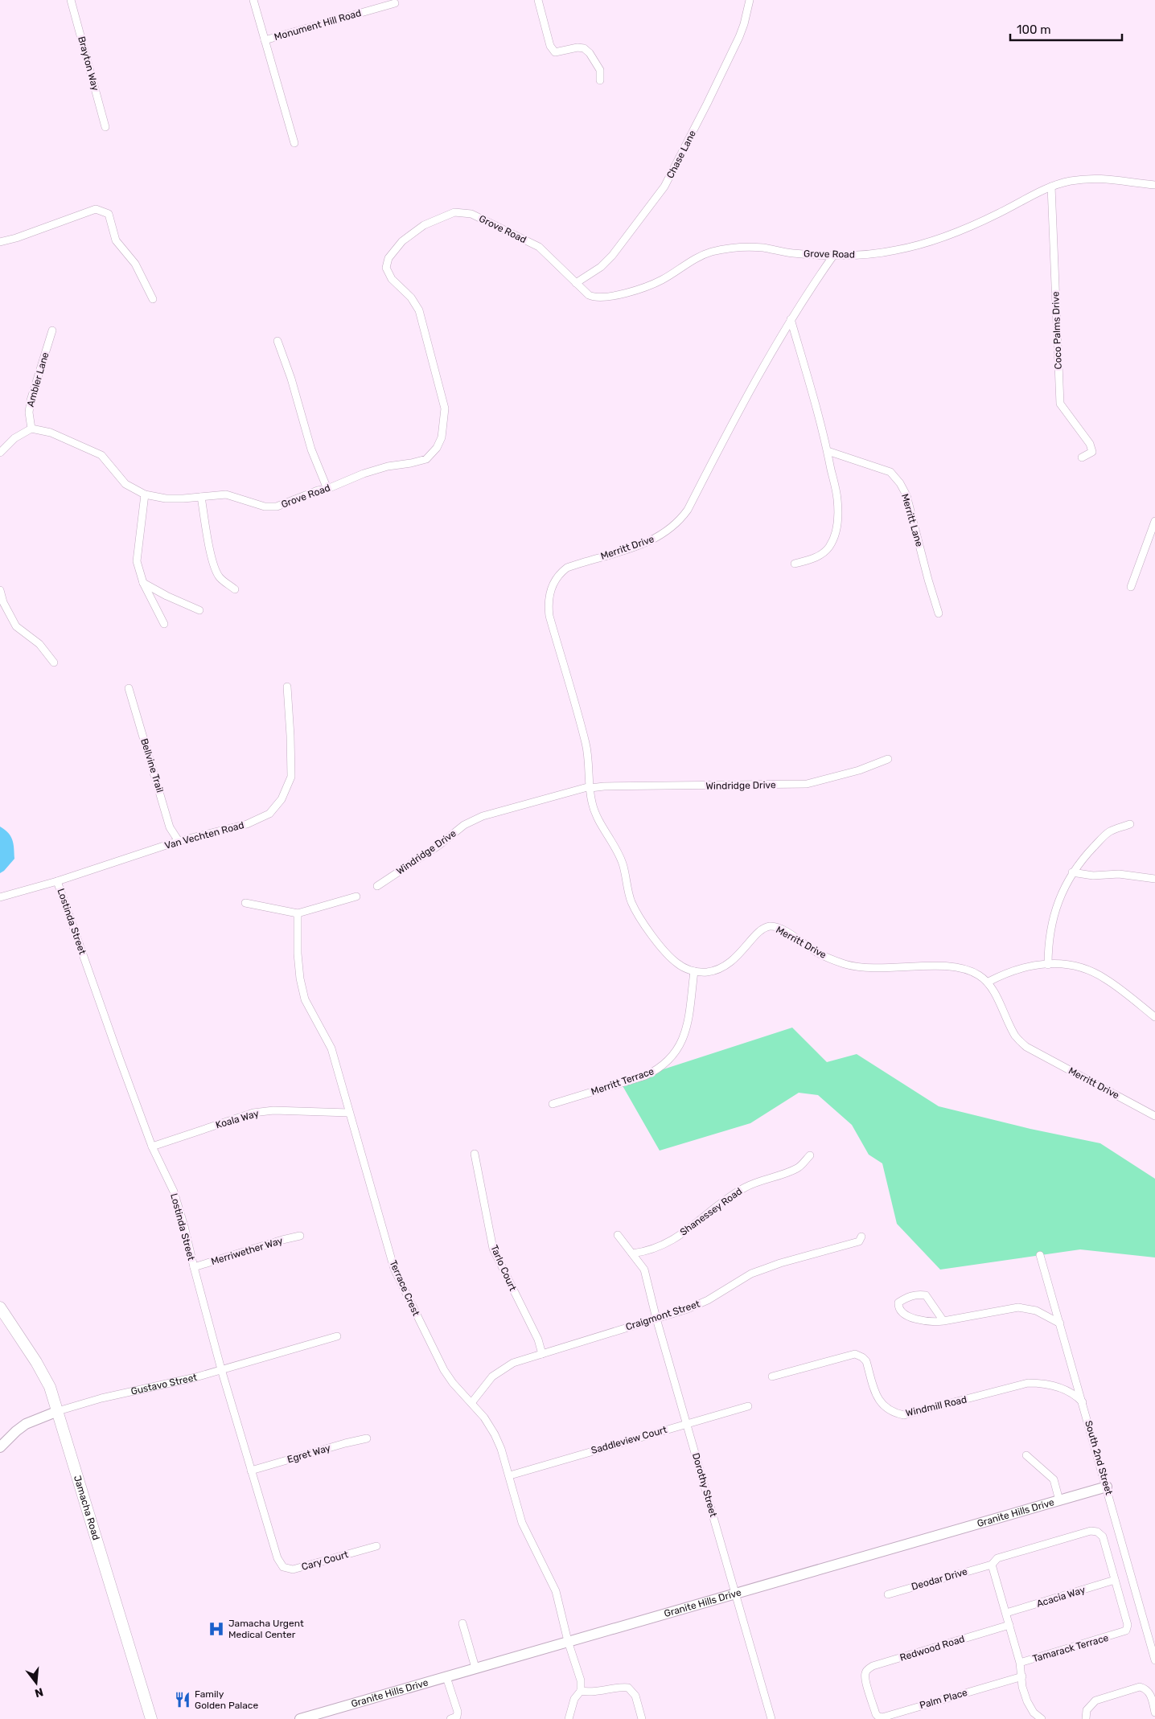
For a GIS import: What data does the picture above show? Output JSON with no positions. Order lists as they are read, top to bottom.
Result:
{
  "streets": {
    "main road": ["Jamacha Road"],
    "street": [
      "Monument Hill Road",
      "Brayton Way",
      "Chase Lane",
      "Grove Road",
      "Coco Palms Drive",
      "Ambler Lane",
      "Merritt Lane",
      "Merritt Drive",
      "Bellvine Trail",
      "Windridge Drive",
      "Van Vechten Road",
      "Lostinda Street",
      "Merritt Terrace",
      "Koala Way",
      "Shanessey Road",
      "Merriwether Way",
      "Tarlo Court",
      "Terrace Crest",
      "Craigmont Street",
      "Gustavo Street",
      "Windmill Road",
      "Saddleview Court",
      "Egret Way",
      "South 2nd Street",
      "Dorothy Street",
      "Granite Hills Drive",
      "Cary Court",
      "Deodar Drive",
      "Acacia Way",
      "Redwood Road",
      "Tamarack Terrace",
      "Palm Place"
    ]
  },
  "crossings": [
    ["Chase Lane", "Grove Road"],
    ["Grove Road", "Coco Palms Drive"],
    ["Grove Road", "Ambler Lane"],
    ["Grove Road", "Merritt Drive"],
    ["Merritt Drive", "Windridge Drive"],
    ["Merritt Drive", "Merritt Terrace"],
    ["Bellvine Trail", "Van Vechten Road"],
    ["Van Vechten Road", "Lostinda Street"],
    ["Lostinda Street", "Koala Way"],
    ["Lostinda Street", "Merriwether Way"],
    ["Lostinda Street", "Gustavo Street"],
    ["Lostinda Street", "Egret Way"],
    ["Lostinda Street", "Cary Court"],
    ["Koala Way", "Terrace Crest"],
    ["Shanessey Road", "Dorothy Street"],
    ["Tarlo Court", "Craigmont Street"],
    ["Terrace Crest", "Craigmont Street"],
    ["Terrace Crest", "Saddleview Court"],
    ["Terrace Crest", "Granite Hills Drive"],
    ["Craigmont Street", "Dorothy Street"],
    ["Gustavo Street", "Jamacha Road"],
    ["Windmill Road", "South 2nd Street"],
    ["Saddleview Court", "Dorothy Street"],
    ["South 2nd Street", "Granite Hills Drive"],
    ["Dorothy Street", "Granite Hills Drive"],
    ["Deodar Drive", "Acacia Way"],
    ["Deodar Drive", "Tamarack Terrace"],
    ["Acacia Way", "Tamarack Terrace"],
    ["Redwood Road", "Palm Place"]
  ],
  "places": {
    "hospital": ["Jamacha Urgent Medical Center"],
    "restaurant": ["Family Golden Palace"]
  },
  "scale_bar": "100 m",
  "north": "bottom"
}
